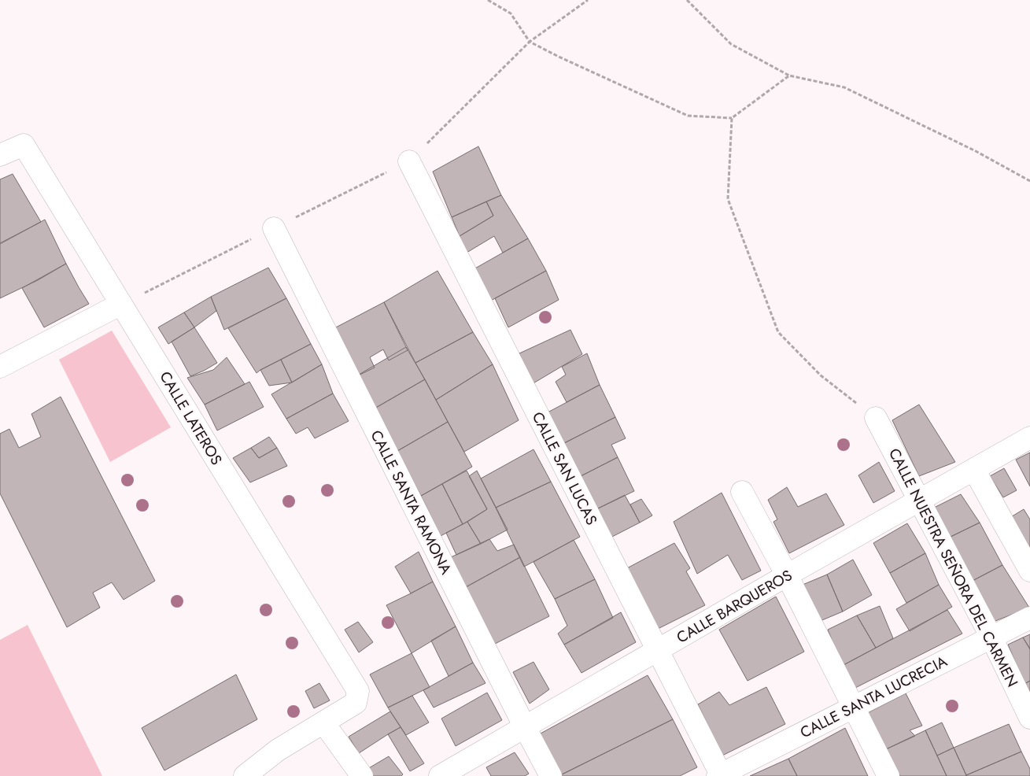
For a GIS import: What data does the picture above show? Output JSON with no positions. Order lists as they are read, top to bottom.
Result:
{
  "streets": {
    "street": [
      "CALLE LATEROS",
      "CALLE SAN LUCAS",
      "CALLE SANTA RAMONA",
      "CALLE NUESTRA SEÑORA DEL CARMEN",
      "CALLE BARQUEROS",
      "CALLE SANTA LUCRECIA"
    ]
  },
  "crossings": [
    ["CALLE SAN LUCAS", "CALLE BARQUEROS"],
    ["CALLE SAN LUCAS", "CALLE SANTA LUCRECIA"],
    ["CALLE SANTA RAMONA", "CALLE BARQUEROS"],
    ["CALLE NUESTRA SEÑORA DEL CARMEN", "CALLE BARQUEROS"],
    ["CALLE NUESTRA SEÑORA DEL CARMEN", "CALLE SANTA LUCRECIA"]
  ]
}
